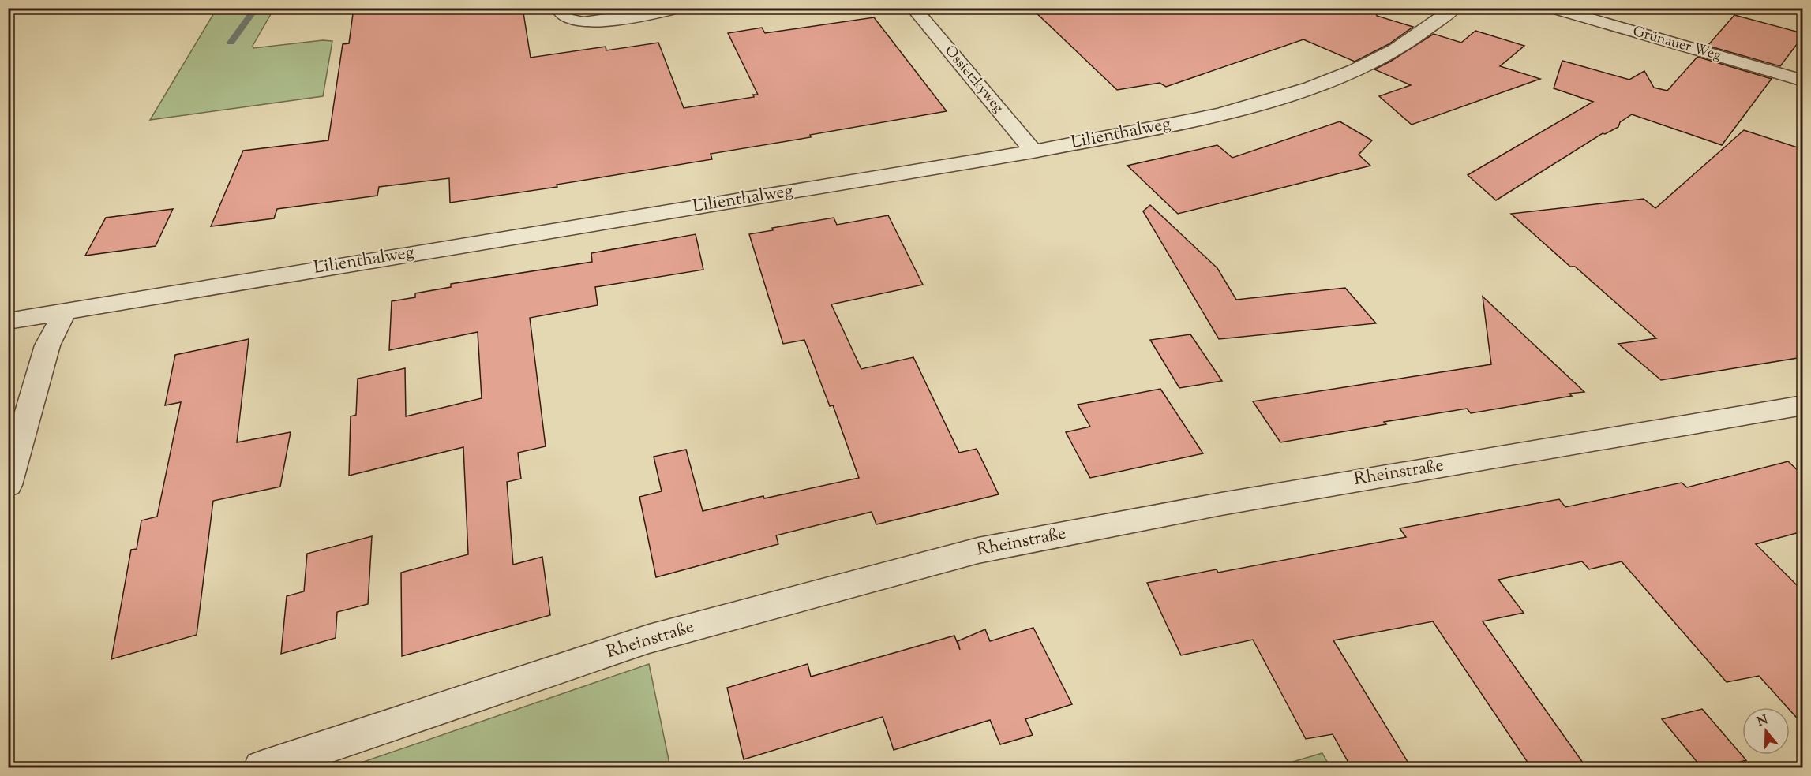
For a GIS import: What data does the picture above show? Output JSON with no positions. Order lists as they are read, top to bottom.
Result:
{
  "streets": {
    "street": [
      "Grünauer Weg",
      "Ossietzkyweg",
      "Lilienthalweg",
      "Rheinstraße"
    ]
  },
  "crossings": [
    ["Ossietzkyweg", "Lilienthalweg"]
  ],
  "north": "top"
}
